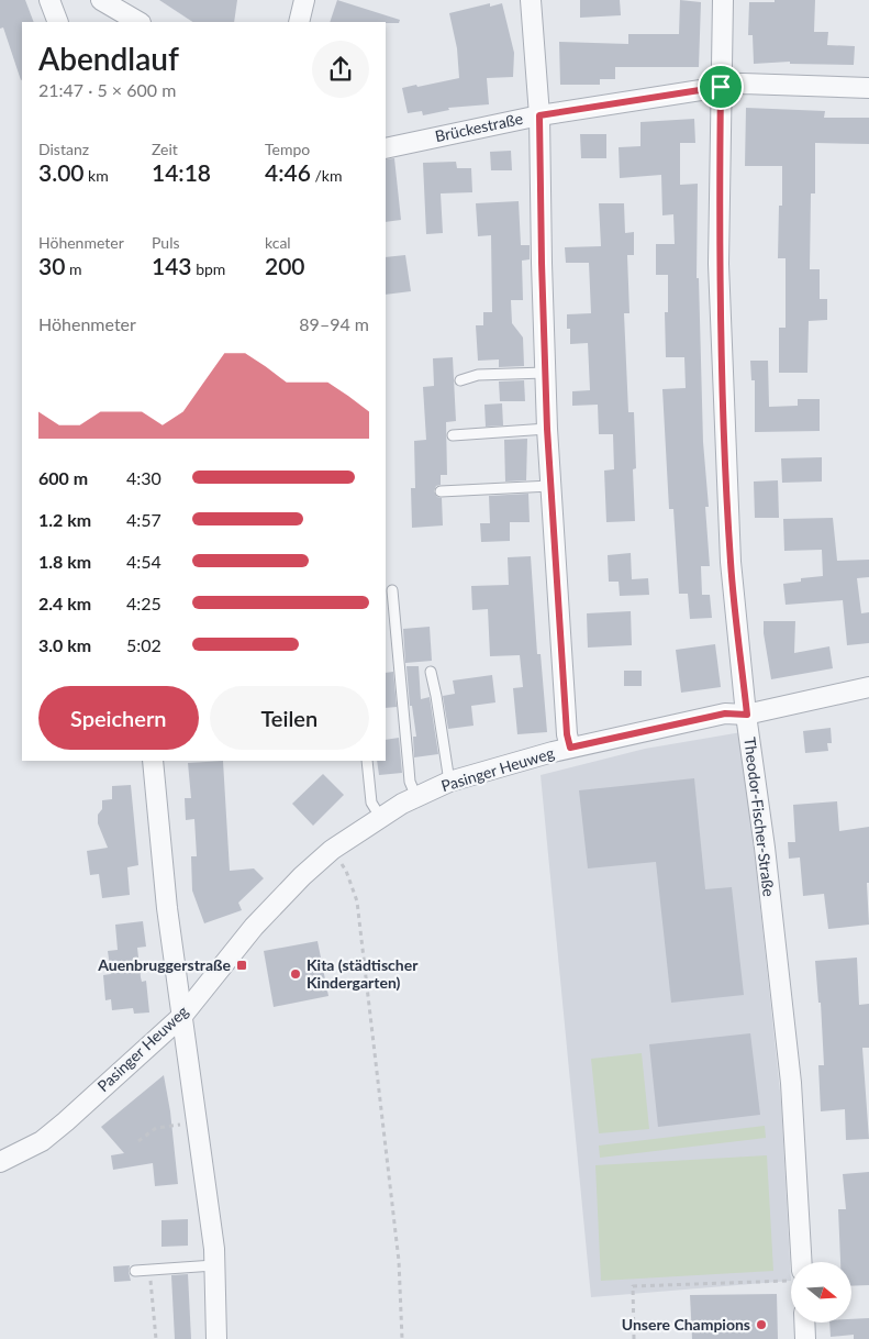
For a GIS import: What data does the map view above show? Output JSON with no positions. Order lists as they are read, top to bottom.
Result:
{
  "streets": {
    "street": ["Brückestraße", "Pasinger Heuweg", "Theodor-Fischer-Straße"]
  },
  "crossings": [
    ["Brückestraße", "Theodor-Fischer-Straße"],
    ["Pasinger Heuweg", "Theodor-Fischer-Straße"]
  ],
  "places": {
    "transit": ["Auenbruggerstraße"],
    "other": ["Kita (städtischer Kindergarten)", "Unsere Champions"]
  },
  "north": "right",
  "page": {
    "heading": ["Abendlauf", "21:47 · 5 × 600 m"],
    "stats": [
      ["Distanz", "3.00 km"],
      ["Zeit", "14:18"],
      ["Tempo", "4:46 /km"],
      ["Höhenmeter", "30 m"],
      ["Puls", "143 bpm"],
      ["kcal", "200"]
    ],
    "chart": ["Höhenmeter", "89–94 m"],
    "list": [
      {
        "name": "600 m",
        "note": "4:30"
      },
      {
        "name": "1.2 km",
        "note": "4:57"
      },
      {
        "name": "1.8 km",
        "note": "4:54"
      },
      {
        "name": "2.4 km",
        "note": "4:25"
      },
      {
        "name": "3.0 km",
        "note": "5:02"
      }
    ],
    "buttons": ["Speichern", "Teilen"]
  }
}
